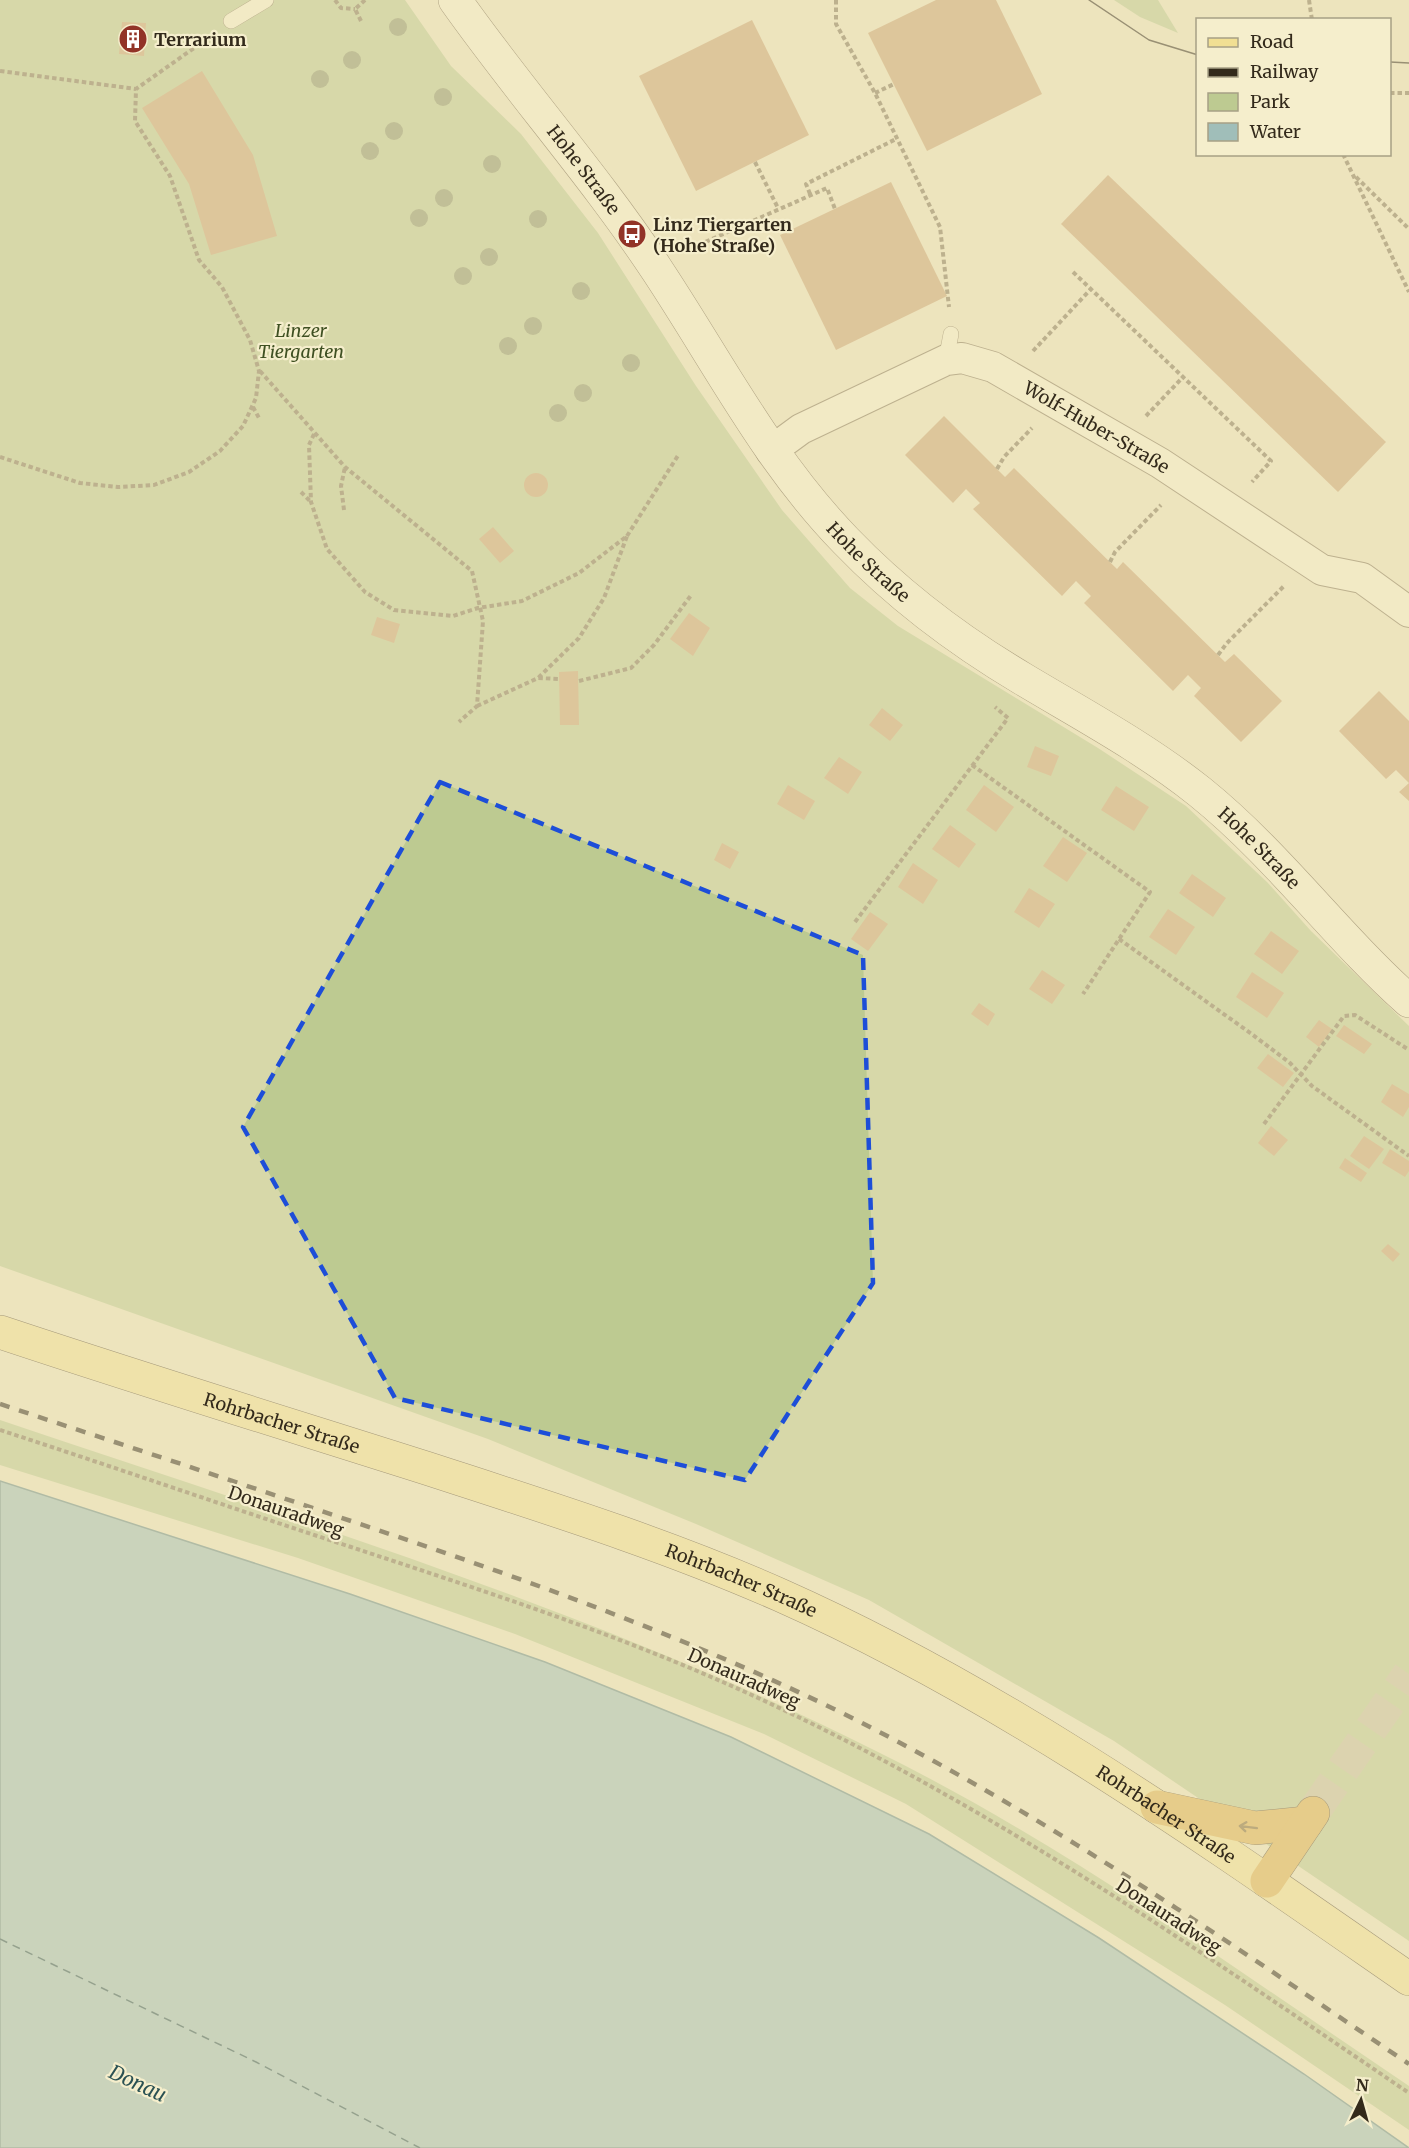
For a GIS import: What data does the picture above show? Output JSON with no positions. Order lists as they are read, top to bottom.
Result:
{
  "streets": {
    "main road": ["Hohe Straße", "Rohrbacher Straße"],
    "street": ["Wolf-Huber-Straße"],
    "path": ["Donauradweg"]
  },
  "crossings": [
    ["Hohe Straße", "Wolf-Huber-Straße"]
  ],
  "water": ["Donau"],
  "parks": ["Linzer Tiergarten"],
  "places": {
    "building": ["Terrarium"],
    "bus stop": ["Linz Tiergarten (Hohe Straße)"]
  },
  "legend": [
    "Road",
    "Railway",
    "Park",
    "Water"
  ],
  "north": "top"
}
